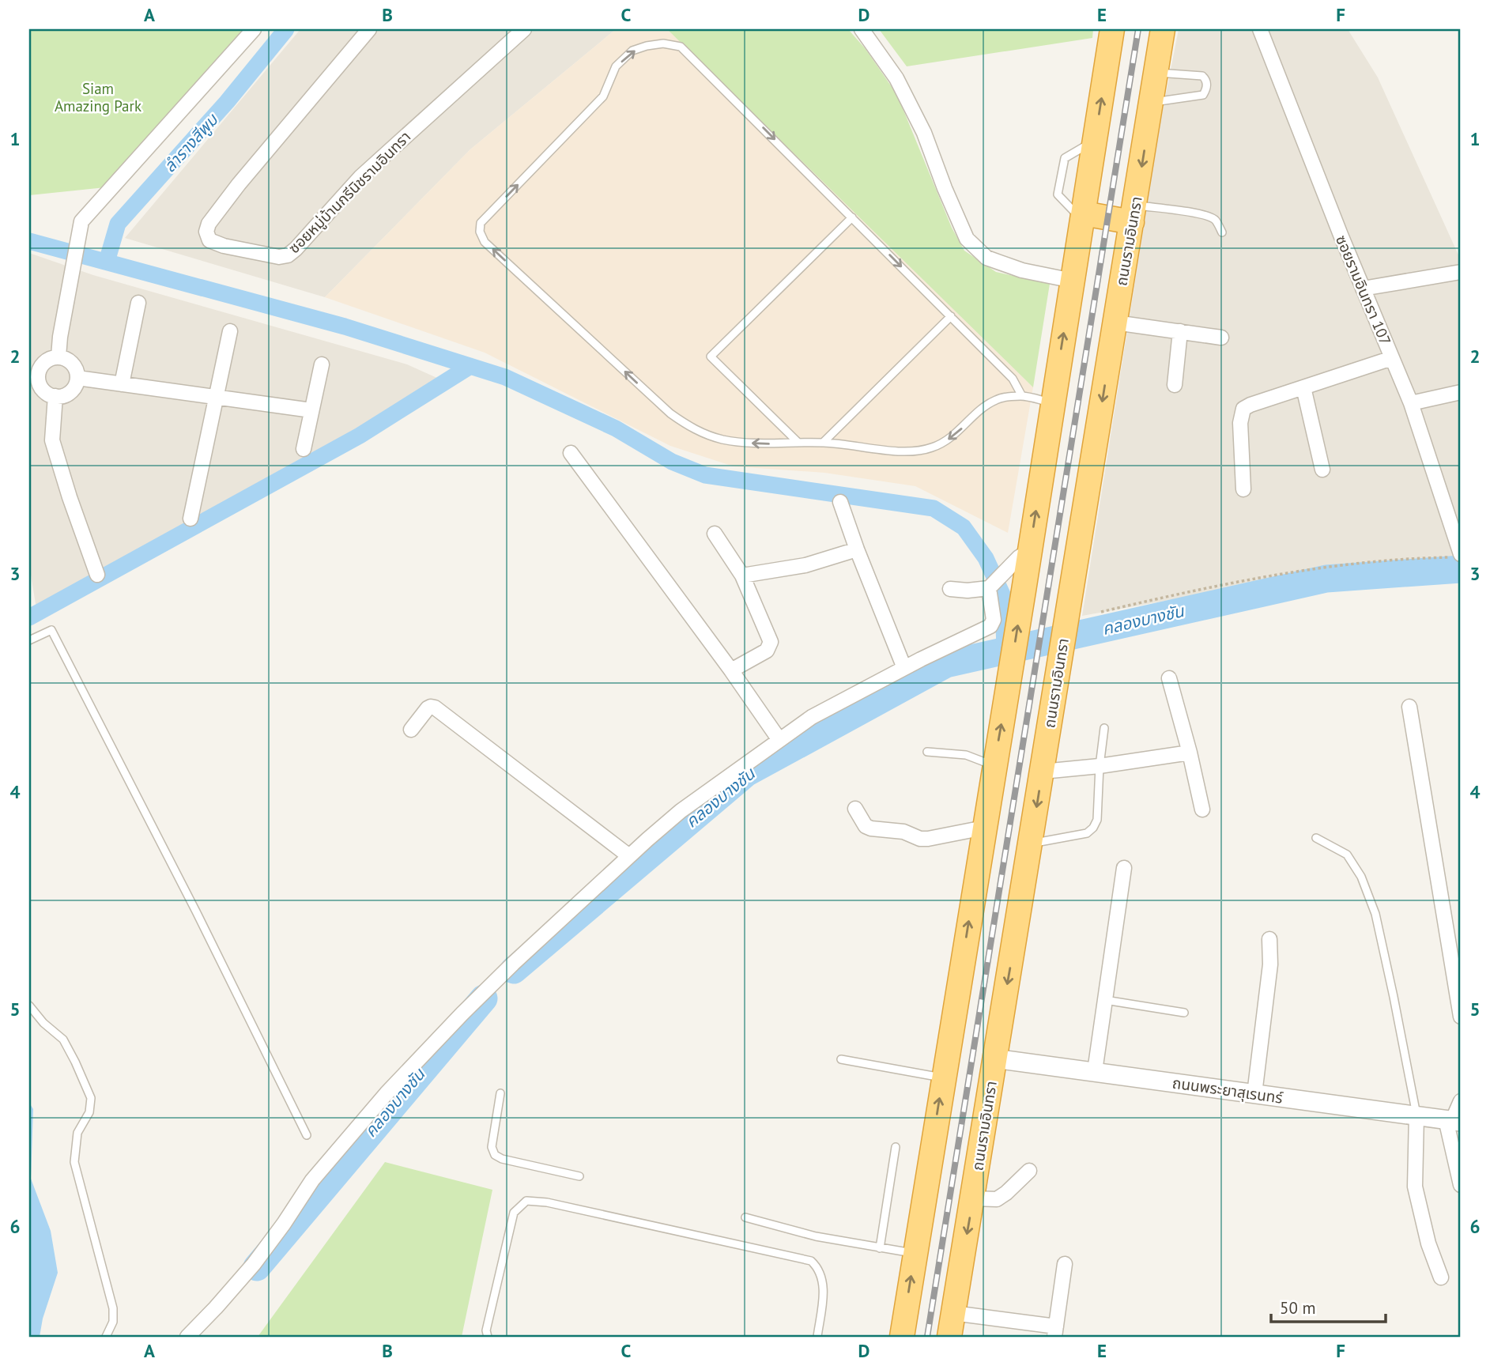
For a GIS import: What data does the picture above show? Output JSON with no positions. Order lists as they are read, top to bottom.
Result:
{
  "streets": {
    "highway": ["ถนนรามอินทรา"],
    "street": ["ซอยหมู่บ้านกรีนิชรามอินทรา", "ซอยรามอินทรา 107", "ถนนพระยาสุเรนทร์"]
  },
  "crossings": [
    ["ถนนรามอินทรา", "ถนนพระยาสุเรนทร์"]
  ],
  "water": ["ลำรางสีพูม", "คลองบางชัน"],
  "parks": ["Siam Amazing Park"],
  "scale_bar": "50 m",
  "grid": {
    "columns": [
      "A",
      "B",
      "C",
      "D",
      "E",
      "F"
    ],
    "rows": [
      "1",
      "2",
      "3",
      "4",
      "5",
      "6"
    ]
  }
}
